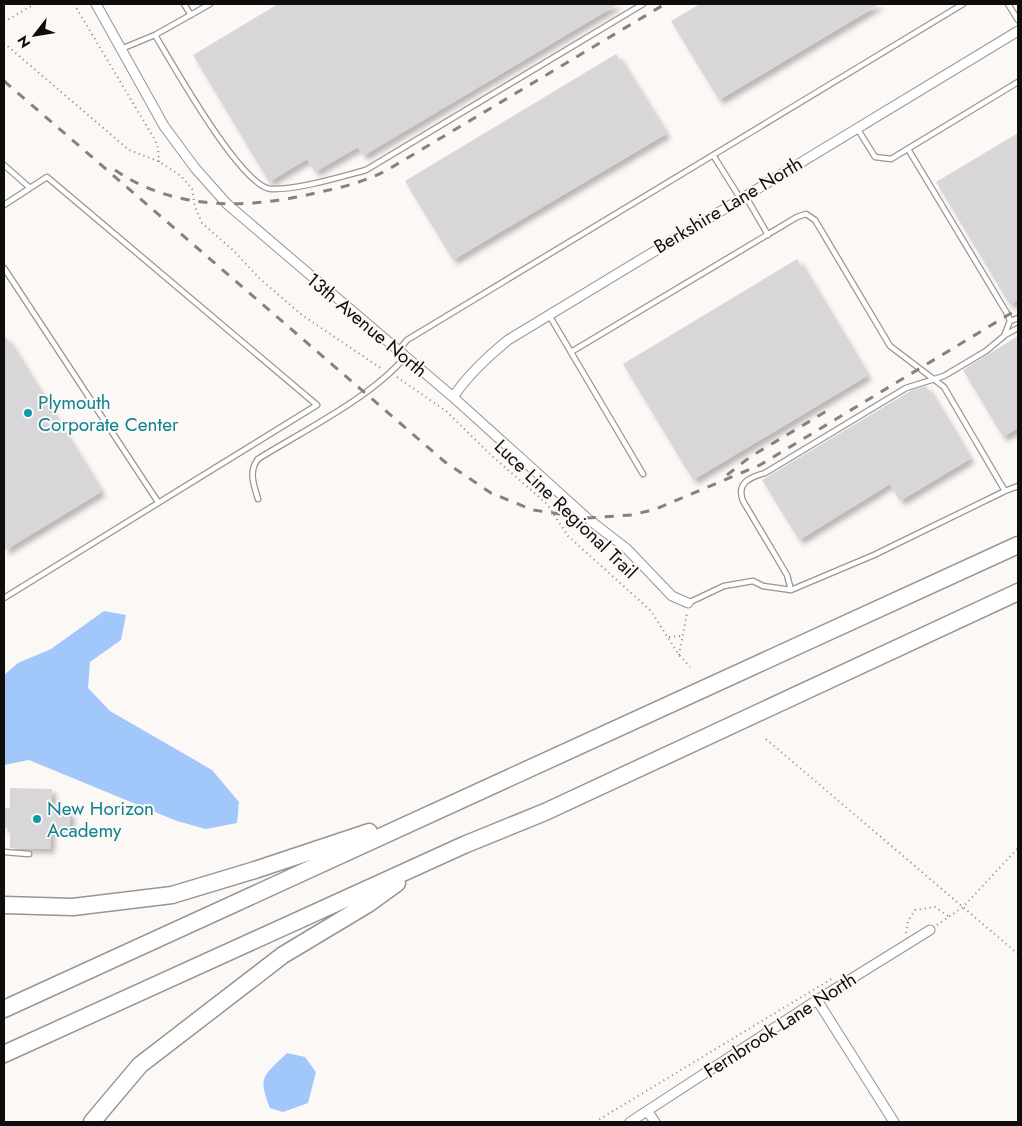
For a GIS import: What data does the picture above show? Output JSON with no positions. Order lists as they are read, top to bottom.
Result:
{
  "streets": {
    "street": ["Berkshire Lane North", "13th Avenue North", "Fernbrook Lane North"],
    "path": ["Luce Line Regional Trail"]
  },
  "crossings": [
    ["Berkshire Lane North", "13th Avenue North"]
  ],
  "places": ["Plymouth Corporate Center", "New Horizon Academy"],
  "north": "bottom left"
}
